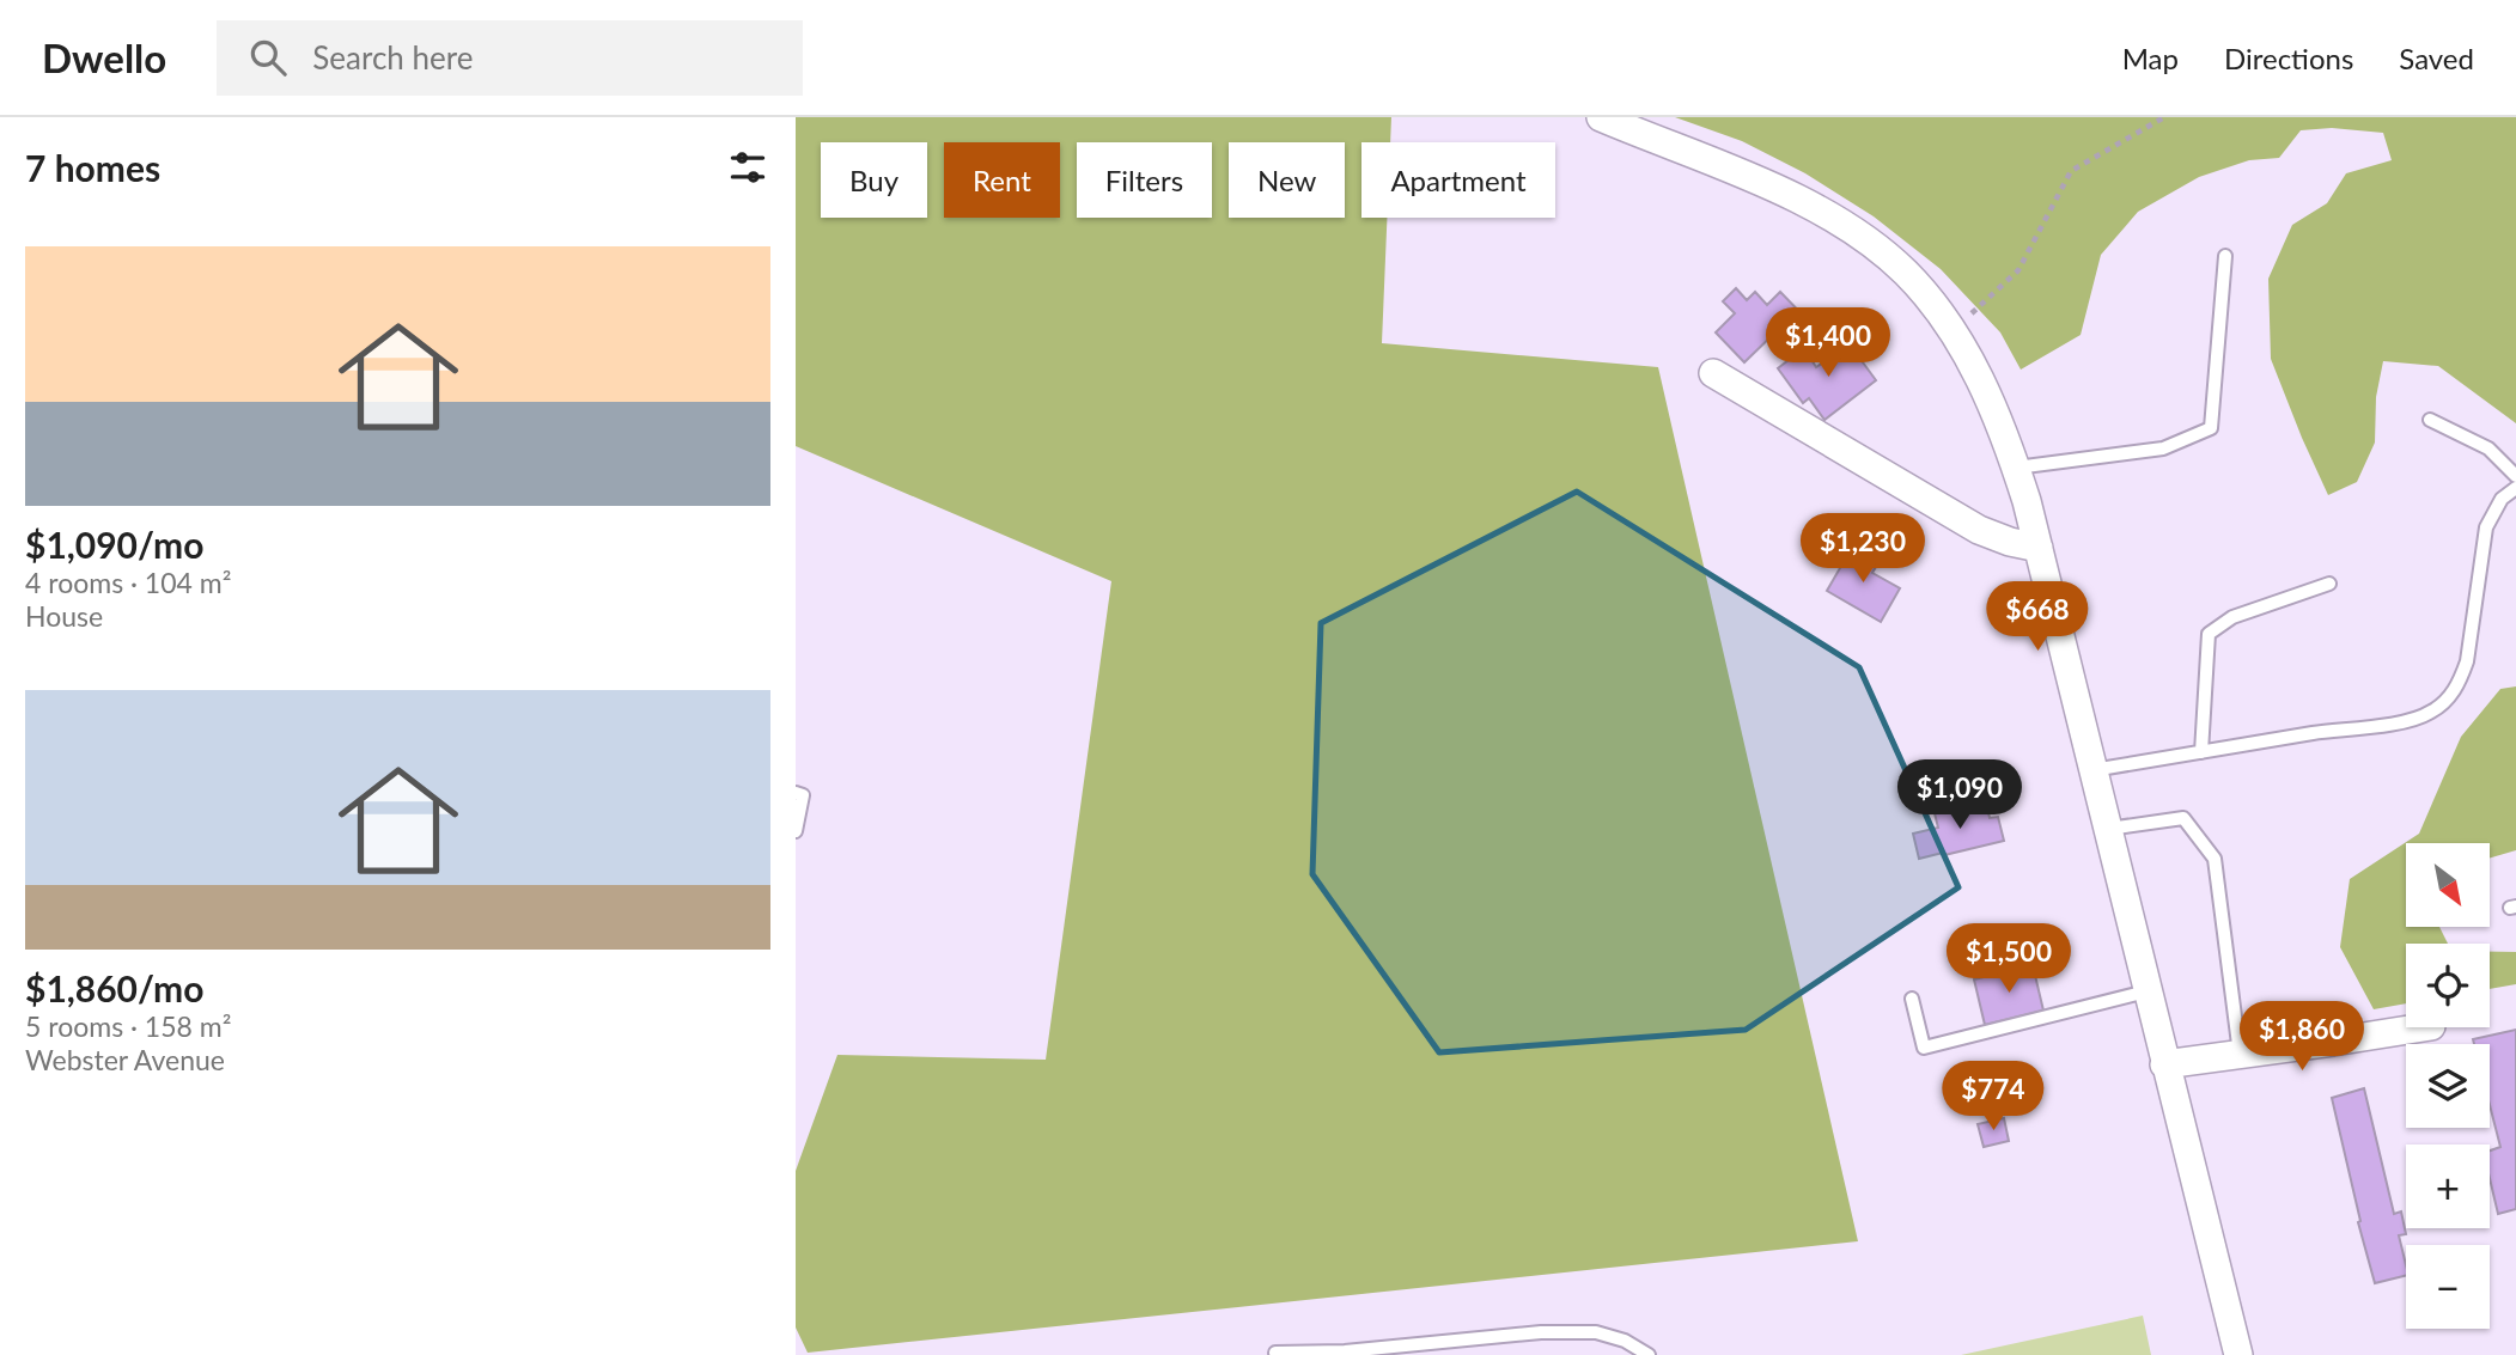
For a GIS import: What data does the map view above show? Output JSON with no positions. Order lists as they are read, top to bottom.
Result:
{
  "north": "bottom right",
  "page": {
    "header": "Dwello",
    "search": "Search here",
    "nav": ["Map", "Directions", "Saved"],
    "heading": "7 homes",
    "chip": [
      "Buy",
      "Rent",
      "Filters",
      "New",
      "Apartment"
    ],
    "list": [
      {
        "name": "$1,090/mo",
        "note": "4 rooms · 104 m² · House"
      },
      {
        "name": "$1,860/mo",
        "note": "5 rooms · 158 m² · Webster Avenue"
      }
    ],
    "price": [
      "$1,400",
      "$1,230",
      "$668",
      "$1,090",
      "$1,500",
      "$1,860",
      "$774"
    ],
    "map_buttons": ["+", "−"]
  }
}
